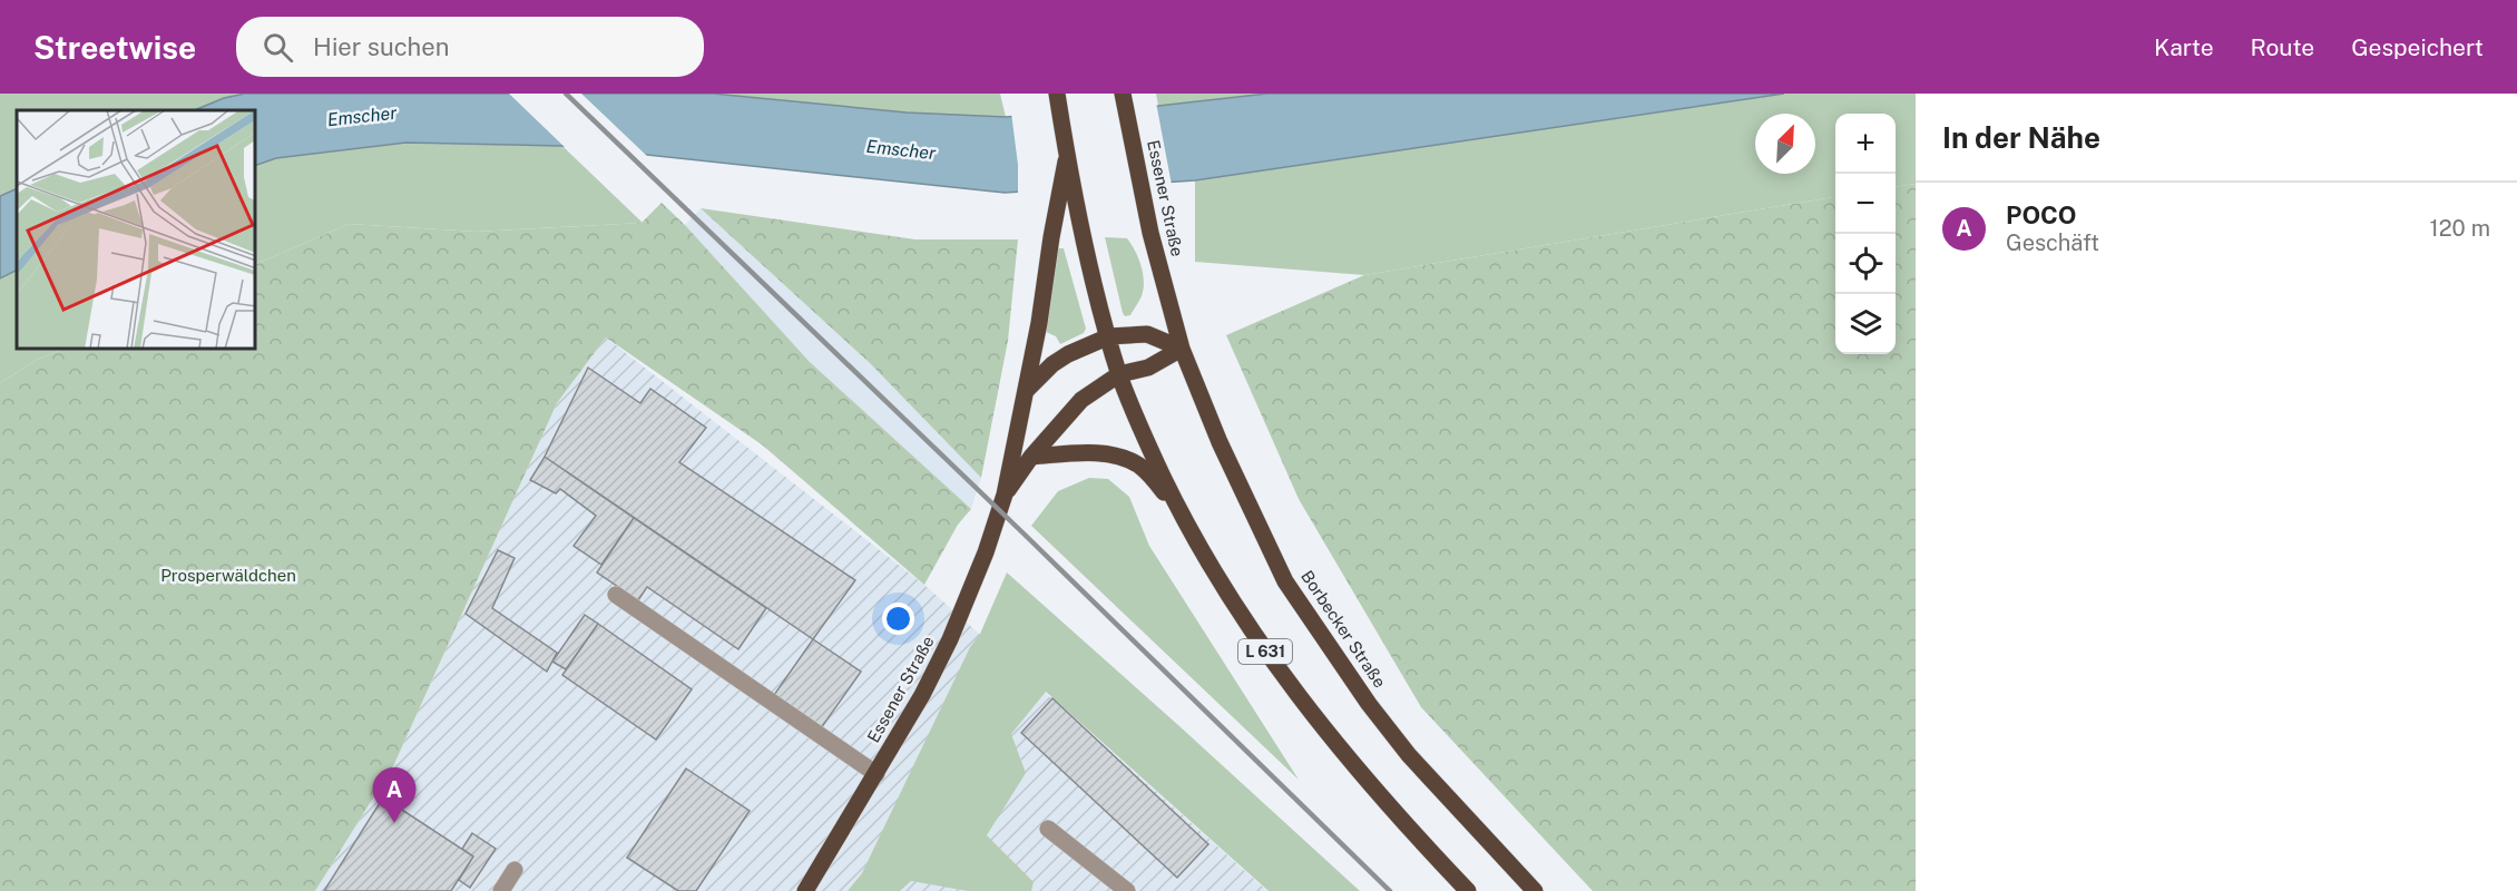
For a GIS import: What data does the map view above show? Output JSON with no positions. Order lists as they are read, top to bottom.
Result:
{
  "streets": {
    "main road": ["Essener Straße", "Borbecker Straße", "L 631"]
  },
  "crossings": [
    ["Essener Straße", "Borbecker Straße"],
    ["Essener Straße", "L 631"]
  ],
  "water": ["Emscher"],
  "parks": ["Prosperwäldchen"],
  "north": "top right",
  "page": {
    "header": "Streetwise",
    "search": "Hier suchen",
    "nav": ["Karte", "Route", "Gespeichert"],
    "heading": "In der Nähe",
    "map_buttons": ["+", "−"],
    "list": [
      {
        "mark": "A",
        "name": "POCO",
        "note": "Geschäft",
        "value": "120 m"
      }
    ],
    "pins": "A"
  }
}
